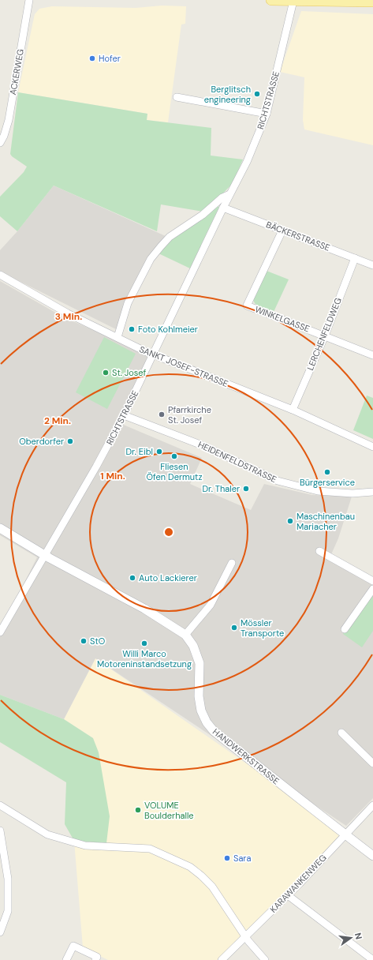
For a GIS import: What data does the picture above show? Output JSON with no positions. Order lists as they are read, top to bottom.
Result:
{
  "streets": {
    "street": [
      "ACKERWEG",
      "RICHTSTRASSE",
      "BÄCKERSTRASSE",
      "WINKELGASSE",
      "LERCHENFELDWEG",
      "SANKT JOSEF-STRASSE",
      "HEIDENFELDSTRASSE",
      "HANDWERKSTRASSE",
      "KARAWANKENWEG"
    ]
  },
  "crossings": [
    ["RICHTSTRASSE", "BÄCKERSTRASSE"],
    ["RICHTSTRASSE", "SANKT JOSEF-STRASSE"],
    ["RICHTSTRASSE", "HEIDENFELDSTRASSE"],
    ["RICHTSTRASSE", "HANDWERKSTRASSE"],
    ["BÄCKERSTRASSE", "WINKELGASSE"],
    ["BÄCKERSTRASSE", "LERCHENFELDWEG"],
    ["WINKELGASSE", "LERCHENFELDWEG"],
    ["LERCHENFELDWEG", "SANKT JOSEF-STRASSE"],
    ["HANDWERKSTRASSE", "KARAWANKENWEG"]
  ],
  "places": [
    "Hofer",
    "Berglitsch engineering",
    "Foto Kohlmeier",
    "St. Josef",
    "Pfarrkirche St. Josef",
    "Oberdorfer",
    "Dr. Eibl",
    "Fliesen Öfen Dermutz",
    "Bürgerservice",
    "Dr. Thaler",
    "Maschinenbau Mariacher",
    "Auto Lackierer",
    "Mössler Transporte",
    "StO",
    "Willi Marco Motoreninstandsetzung",
    "VOLUME Boulderhalle",
    "Sara"
  ],
  "north": "right",
  "rings": ["3 Min.", "2 Min.", "1 Min."]
}
